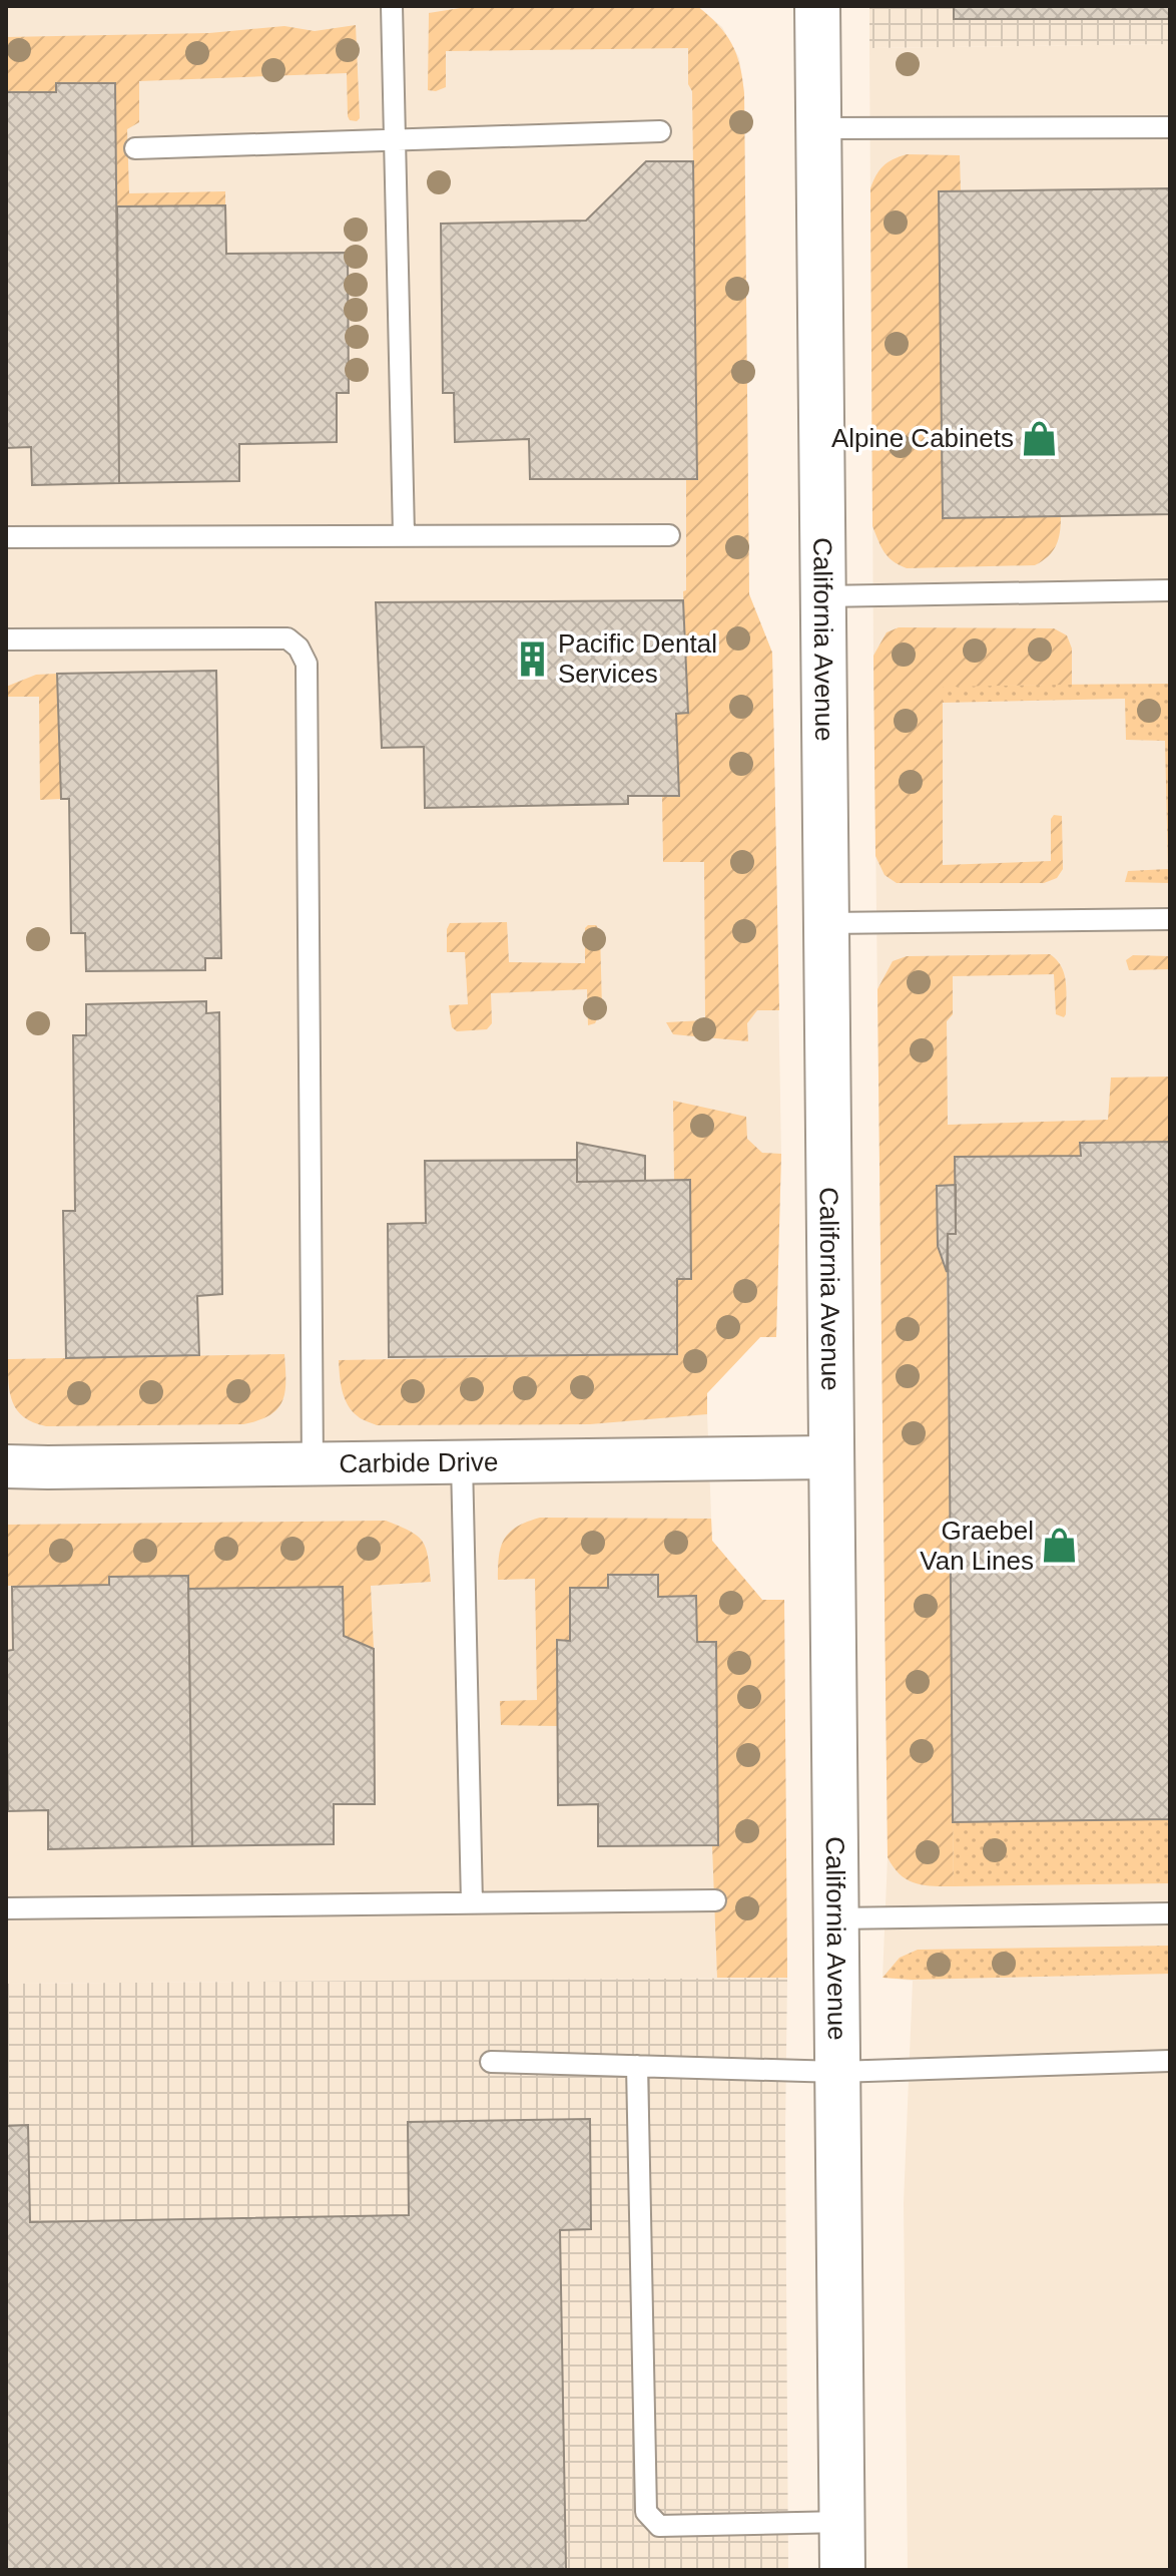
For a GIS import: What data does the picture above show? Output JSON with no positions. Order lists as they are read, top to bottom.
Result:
{
  "streets": {
    "main road": ["California Avenue"],
    "street": ["Carbide Drive"]
  },
  "crossings": [
    ["California Avenue", "Carbide Drive"]
  ],
  "places": {
    "shop": ["Alpine Cabinets", "Graebel Van Lines"],
    "building": ["Pacific Dental Services"]
  }
}
